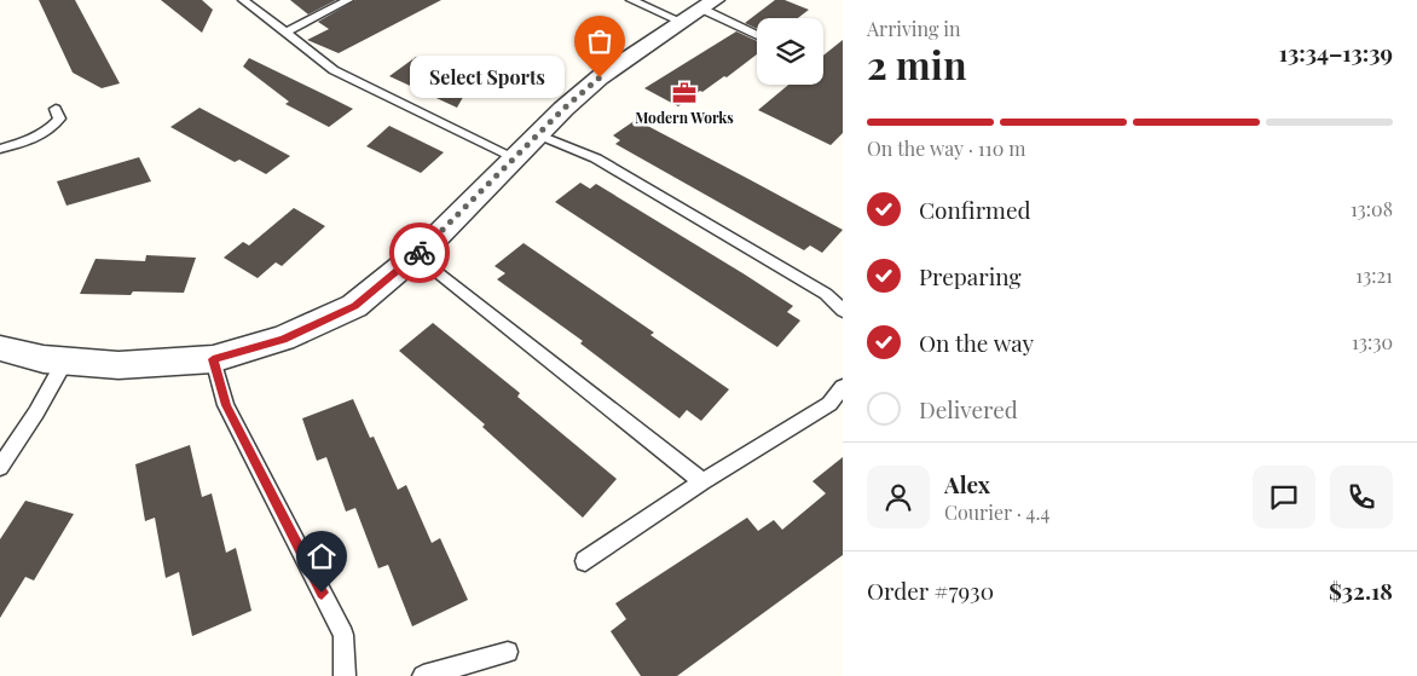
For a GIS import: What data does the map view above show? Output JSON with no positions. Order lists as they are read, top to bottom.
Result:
{
  "places": {
    "other": ["Select Sports"],
    "office": ["Modern Works"]
  },
  "page": {
    "heading": ["2 min", "Arriving in", "13:34–13:39"],
    "panel": [
      "Alex",
      "Courier · 4.4",
      "Order #7930",
      "$32.18"
    ],
    "bubble": "Select Sports",
    "bar": "On the way · 110 m",
    "list": [
      ["Confirmed", "13:08"],
      ["Preparing", "13:21"],
      ["On the way", "13:30"],
      "Delivered"
    ]
  }
}
